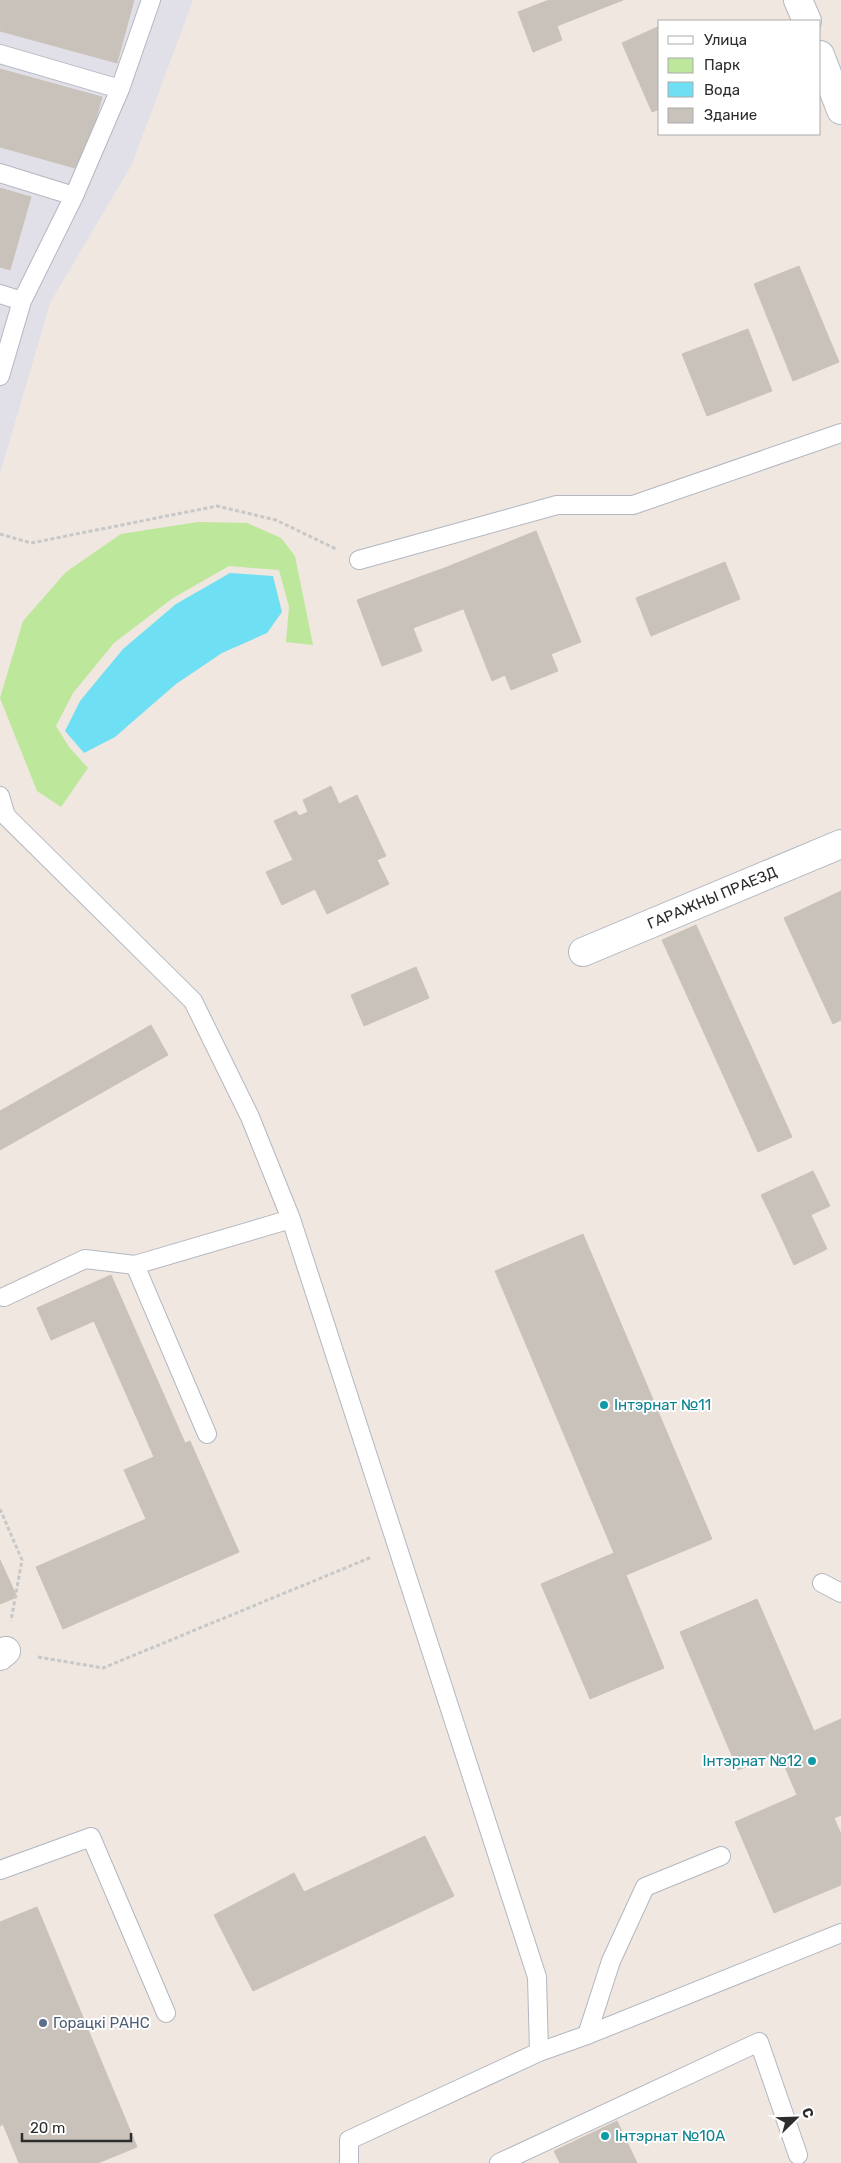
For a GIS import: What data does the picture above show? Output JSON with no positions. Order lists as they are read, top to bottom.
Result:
{
  "streets": {
    "street": ["ГАРАЖНЫ ПРАЕЗД"]
  },
  "places": [
    "Інтэрнат №11",
    "Інтэрнат №12",
    "Горацкі РАНС",
    "Інтэрнат №10А"
  ],
  "legend": [
    "Улица",
    "Парк",
    "Вода",
    "Здание"
  ],
  "scale_bar": "20 m",
  "north": "top right"
}
